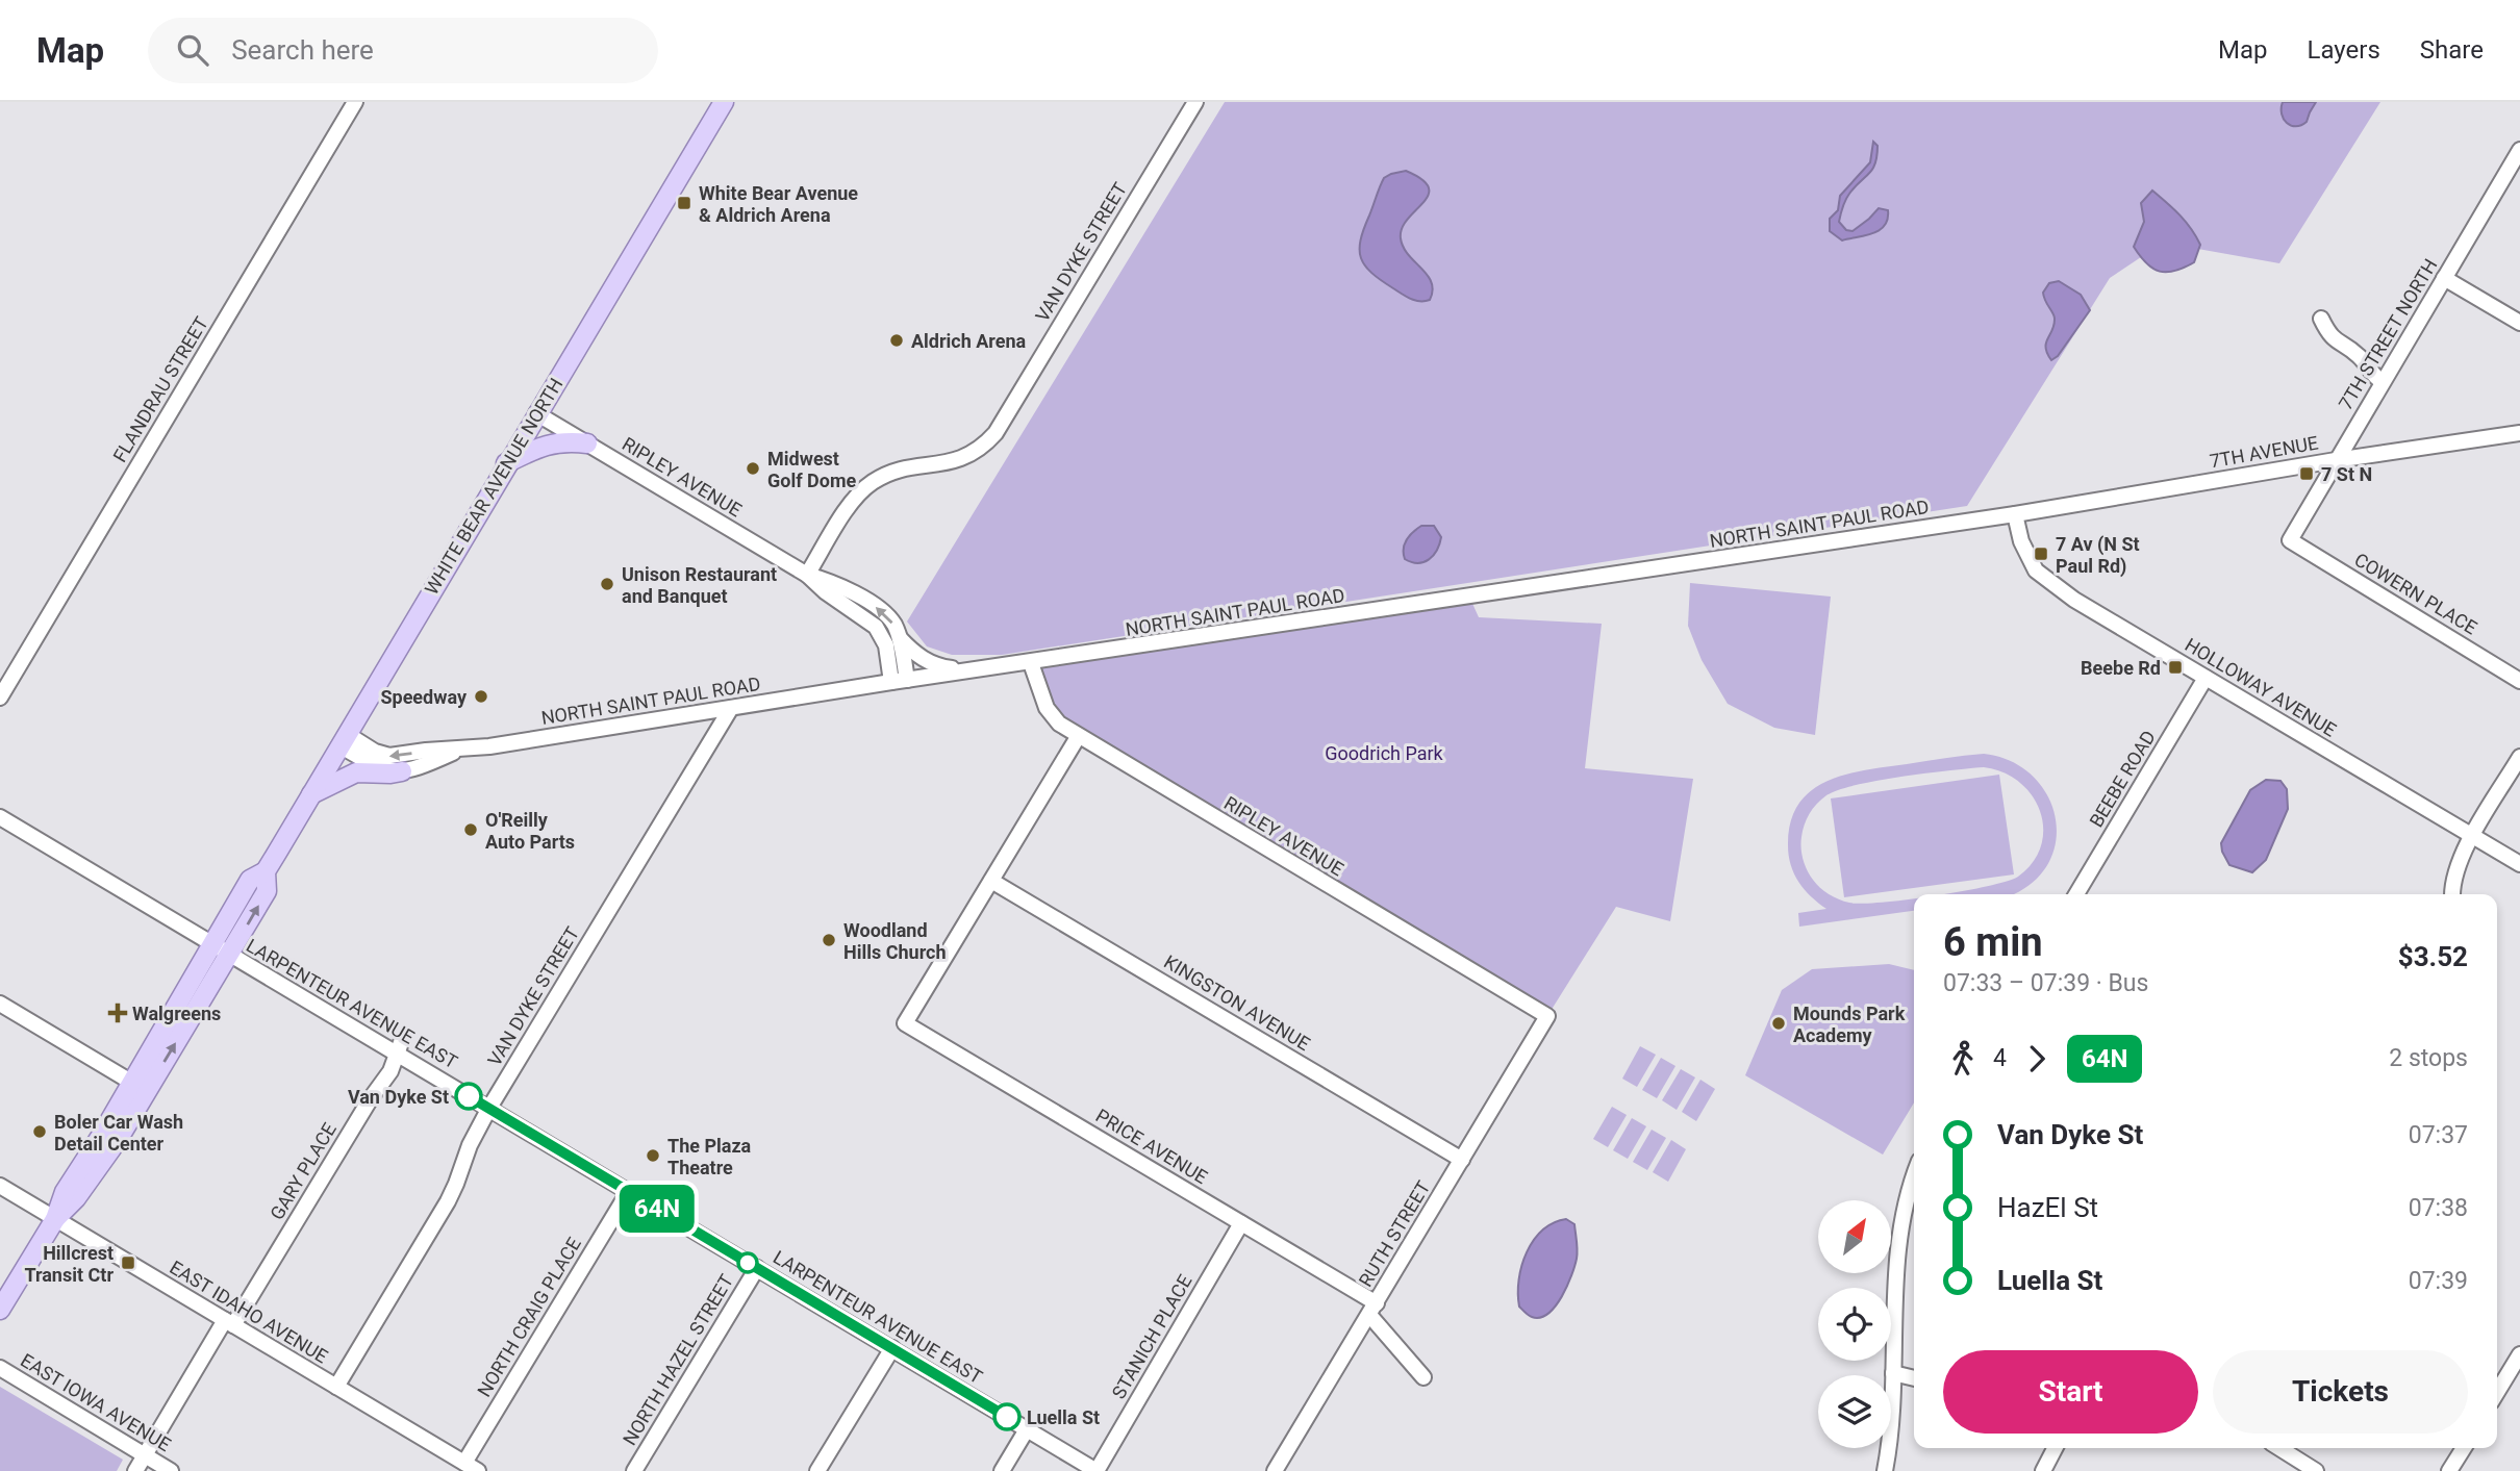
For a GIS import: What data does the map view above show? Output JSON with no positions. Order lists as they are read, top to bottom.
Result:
{
  "streets": {
    "main road": ["WHITE BEAR AVENUE NORTH"],
    "street": [
      "VAN DYKE STREET",
      "7TH STREET NORTH",
      "FLANDRAU STREET",
      "7TH AVENUE",
      "RIPLEY AVENUE",
      "NORTH SAINT PAUL ROAD",
      "COWERN PLACE",
      "HOLLOWAY AVENUE",
      "BEEBE ROAD",
      "KINGSTON AVENUE",
      "LARPENTEUR AVENUE EAST",
      "PRICE AVENUE",
      "GARY PLACE",
      "RUTH STREET",
      "EAST IDAHO AVENUE",
      "NORTH CRAIG PLACE",
      "STANICH PLACE",
      "NORTH HAZEL STREET",
      "EAST IOWA AVENUE"
    ]
  },
  "crossings": [
    ["VAN DYKE STREET", "RIPLEY AVENUE"],
    ["VAN DYKE STREET", "NORTH SAINT PAUL ROAD"],
    ["VAN DYKE STREET", "LARPENTEUR AVENUE EAST"],
    ["VAN DYKE STREET", "EAST IDAHO AVENUE"],
    ["7TH STREET NORTH", "7TH AVENUE"],
    ["7TH STREET NORTH", "COWERN PLACE"],
    ["7TH AVENUE", "NORTH SAINT PAUL ROAD"],
    ["7TH AVENUE", "HOLLOWAY AVENUE"],
    ["RIPLEY AVENUE", "WHITE BEAR AVENUE NORTH"],
    ["RIPLEY AVENUE", "NORTH SAINT PAUL ROAD"],
    ["RIPLEY AVENUE", "RUTH STREET"],
    ["WHITE BEAR AVENUE NORTH", "NORTH SAINT PAUL ROAD"],
    ["WHITE BEAR AVENUE NORTH", "LARPENTEUR AVENUE EAST"],
    ["WHITE BEAR AVENUE NORTH", "EAST IDAHO AVENUE"],
    ["NORTH SAINT PAUL ROAD", "HOLLOWAY AVENUE"],
    ["HOLLOWAY AVENUE", "BEEBE ROAD"],
    ["KINGSTON AVENUE", "PRICE AVENUE"],
    ["KINGSTON AVENUE", "RUTH STREET"],
    ["LARPENTEUR AVENUE EAST", "GARY PLACE"],
    ["LARPENTEUR AVENUE EAST", "NORTH CRAIG PLACE"],
    ["LARPENTEUR AVENUE EAST", "STANICH PLACE"],
    ["LARPENTEUR AVENUE EAST", "NORTH HAZEL STREET"],
    ["PRICE AVENUE", "RUTH STREET"],
    ["PRICE AVENUE", "STANICH PLACE"],
    ["GARY PLACE", "EAST IDAHO AVENUE"],
    ["GARY PLACE", "EAST IOWA AVENUE"],
    ["EAST IDAHO AVENUE", "NORTH CRAIG PLACE"]
  ],
  "parks": ["Goodrich Park"],
  "places": {
    "transit": [
      "White Bear Avenue & Aldrich Arena",
      "7 St N",
      "7 Av (N St Paul Rd)",
      "Beebe Rd",
      "Hillcrest Transit Ctr"
    ],
    "other": [
      "Aldrich Arena",
      "Midwest Golf Dome",
      "Unison Restaurant and Banquet",
      "Speedway",
      "O'Reilly Auto Parts",
      "Woodland Hills Church",
      "Mounds Park Academy",
      "Van Dyke St",
      "Boler Car Wash Detail Center",
      "The Plaza Theatre",
      "Luella St"
    ],
    "health": ["Walgreens"]
  },
  "lines": ["bus line 64N"],
  "north": "top right",
  "page": {
    "header": "Map",
    "search": "Search here",
    "nav": ["Map", "Layers", "Share"],
    "on_map": "64N",
    "heading": ["6 min", "07:33 – 07:39 · Bus", "$3.52"],
    "legs": ["4", "64N", "2 stops"],
    "list": [
      {
        "name": "Van Dyke St",
        "value": "07:37"
      },
      {
        "name": "HazEl St",
        "value": "07:38"
      },
      {
        "name": "Luella St",
        "value": "07:39"
      }
    ],
    "buttons": ["Start", "Tickets"]
  }
}
